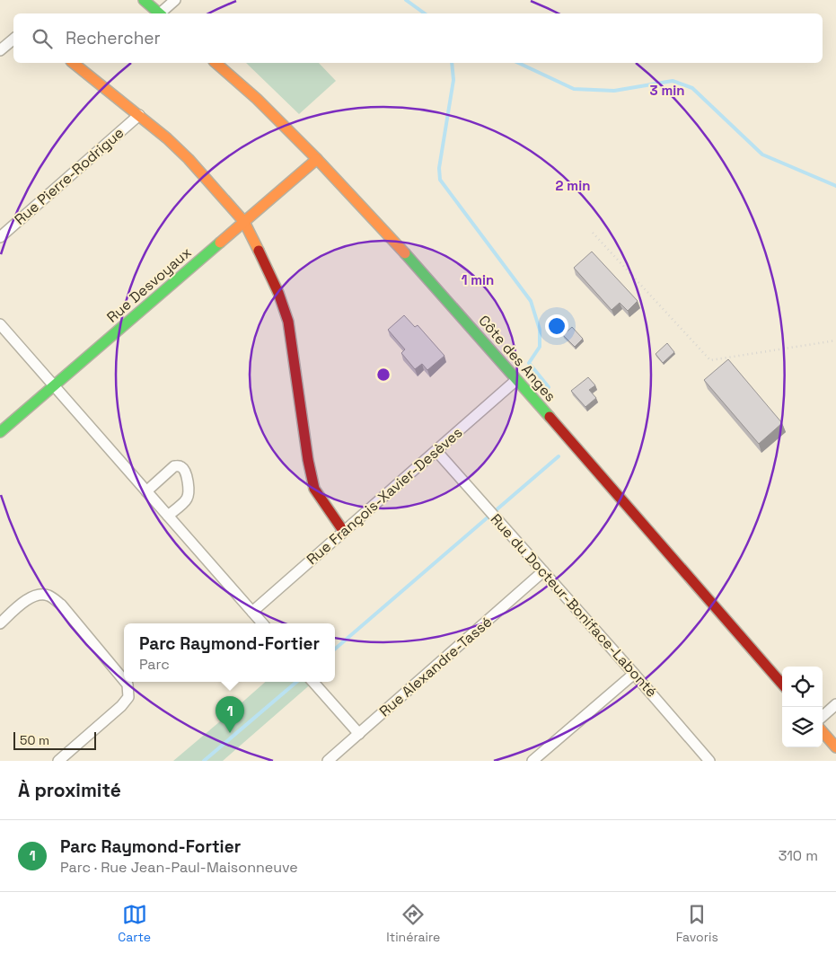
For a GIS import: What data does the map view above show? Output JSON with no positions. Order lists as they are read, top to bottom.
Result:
{
  "streets": {
    "street": [
      "Rue Pierre-Rodrigue",
      "Rue Desvoyaux",
      "Côte des Anges",
      "Rue François-Xavier-Desèves",
      "Rue du Docteur-Boniface-Labonté",
      "Rue Alexandre-Tassé"
    ]
  },
  "crossings": [
    ["Rue Desvoyaux", "Côte des Anges"],
    ["Côte des Anges", "Rue François-Xavier-Desèves"],
    ["Rue François-Xavier-Desèves", "Rue du Docteur-Boniface-Labonté"],
    ["Rue du Docteur-Boniface-Labonté", "Rue Alexandre-Tassé"]
  ],
  "scale_bar": "50 m",
  "page": {
    "search": "Rechercher",
    "popup": ["Parc Raymond-Fortier", "Parc"],
    "pins": "1",
    "scale": "50 m",
    "heading": "À proximité",
    "list": [
      {
        "mark": "1",
        "name": "Parc Raymond-Fortier",
        "note": "Parc · Rue Jean-Paul-Maisonneuve",
        "value": "310 m"
      }
    ],
    "nav": ["Carte", "Itinéraire", "Favoris"]
  },
  "rings": ["3 min", "2 min", "1 min"]
}
